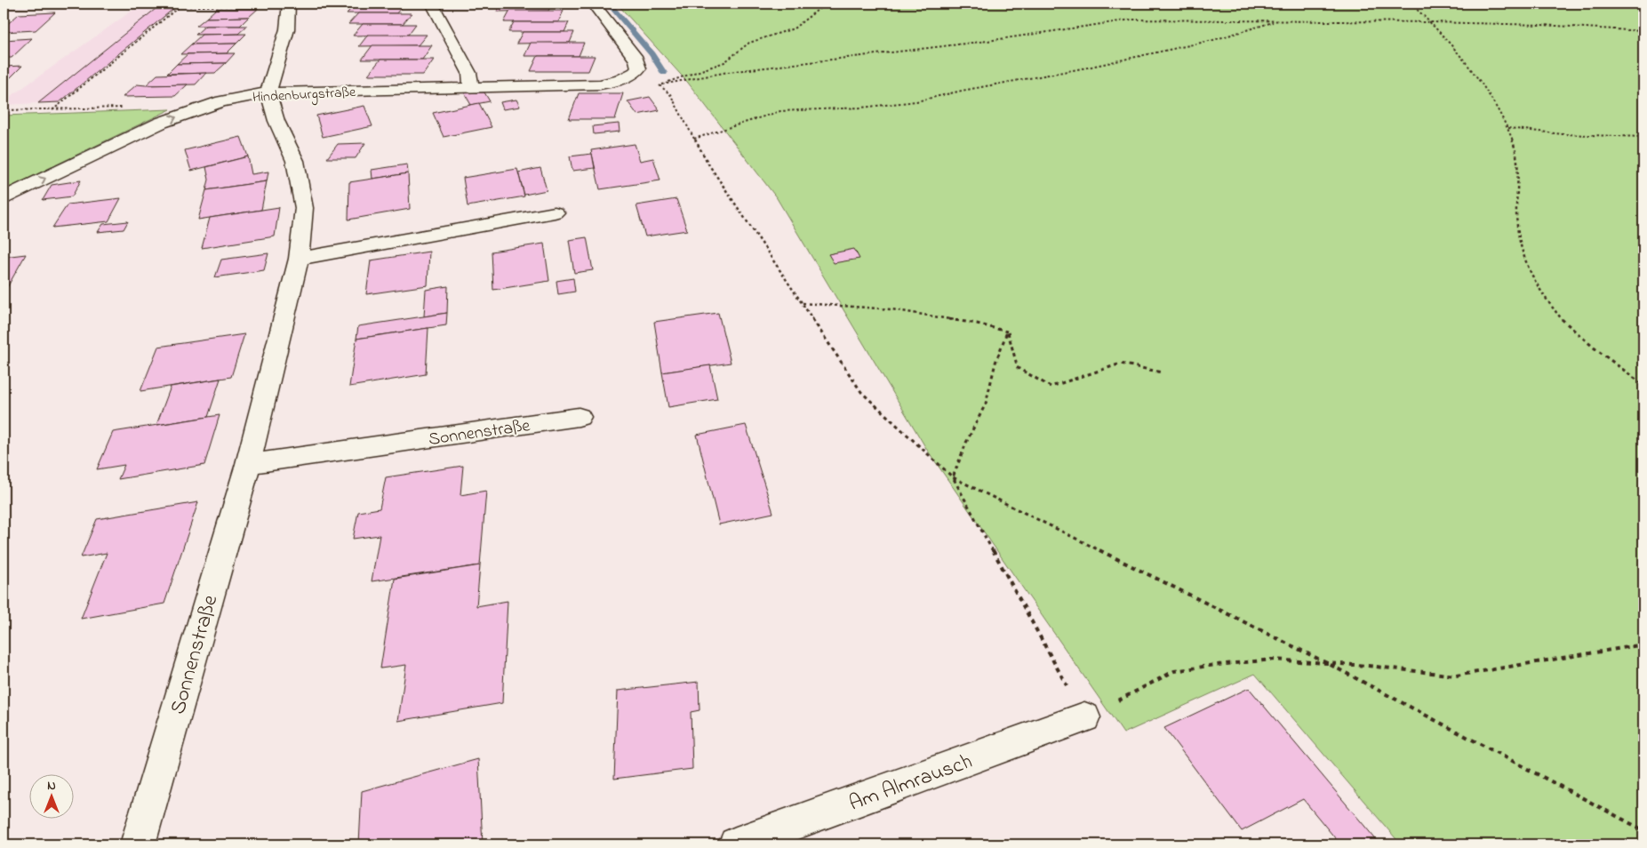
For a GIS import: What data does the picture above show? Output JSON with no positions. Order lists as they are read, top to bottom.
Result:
{
  "streets": {
    "street": ["Hindenburgstraße", "Sonnenstraße", "Am Almrausch"]
  },
  "crossings": [
    ["Hindenburgstraße", "Sonnenstraße"]
  ],
  "one_way": ["Hindenburgstraße"],
  "north": "top"
}
